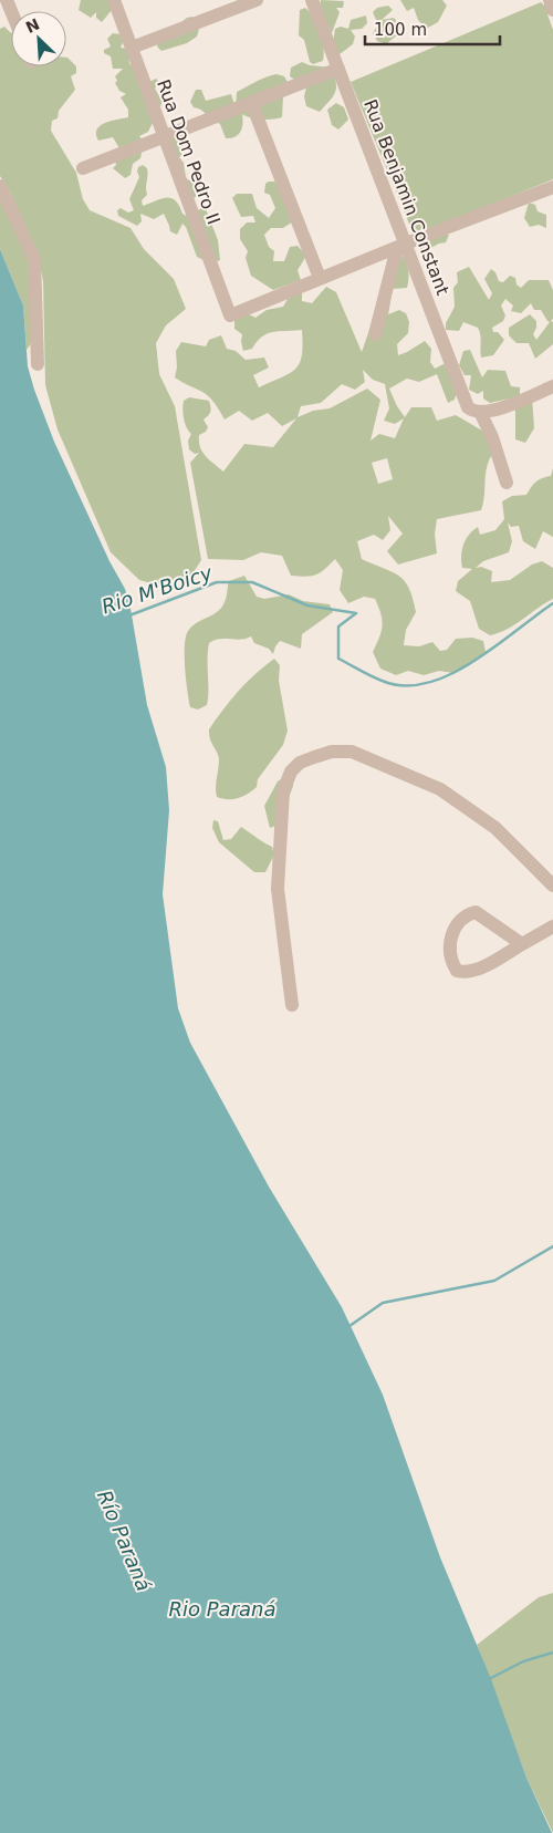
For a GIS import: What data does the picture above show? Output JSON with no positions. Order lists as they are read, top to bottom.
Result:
{
  "streets": {
    "street": ["Rua Dom Pedro II", "Rua Benjamin Constant"]
  },
  "water": ["Rio M'Boicy", "Río Paraná", "Rio Paraná"],
  "scale_bar": "100 m",
  "north": "top left"
}
